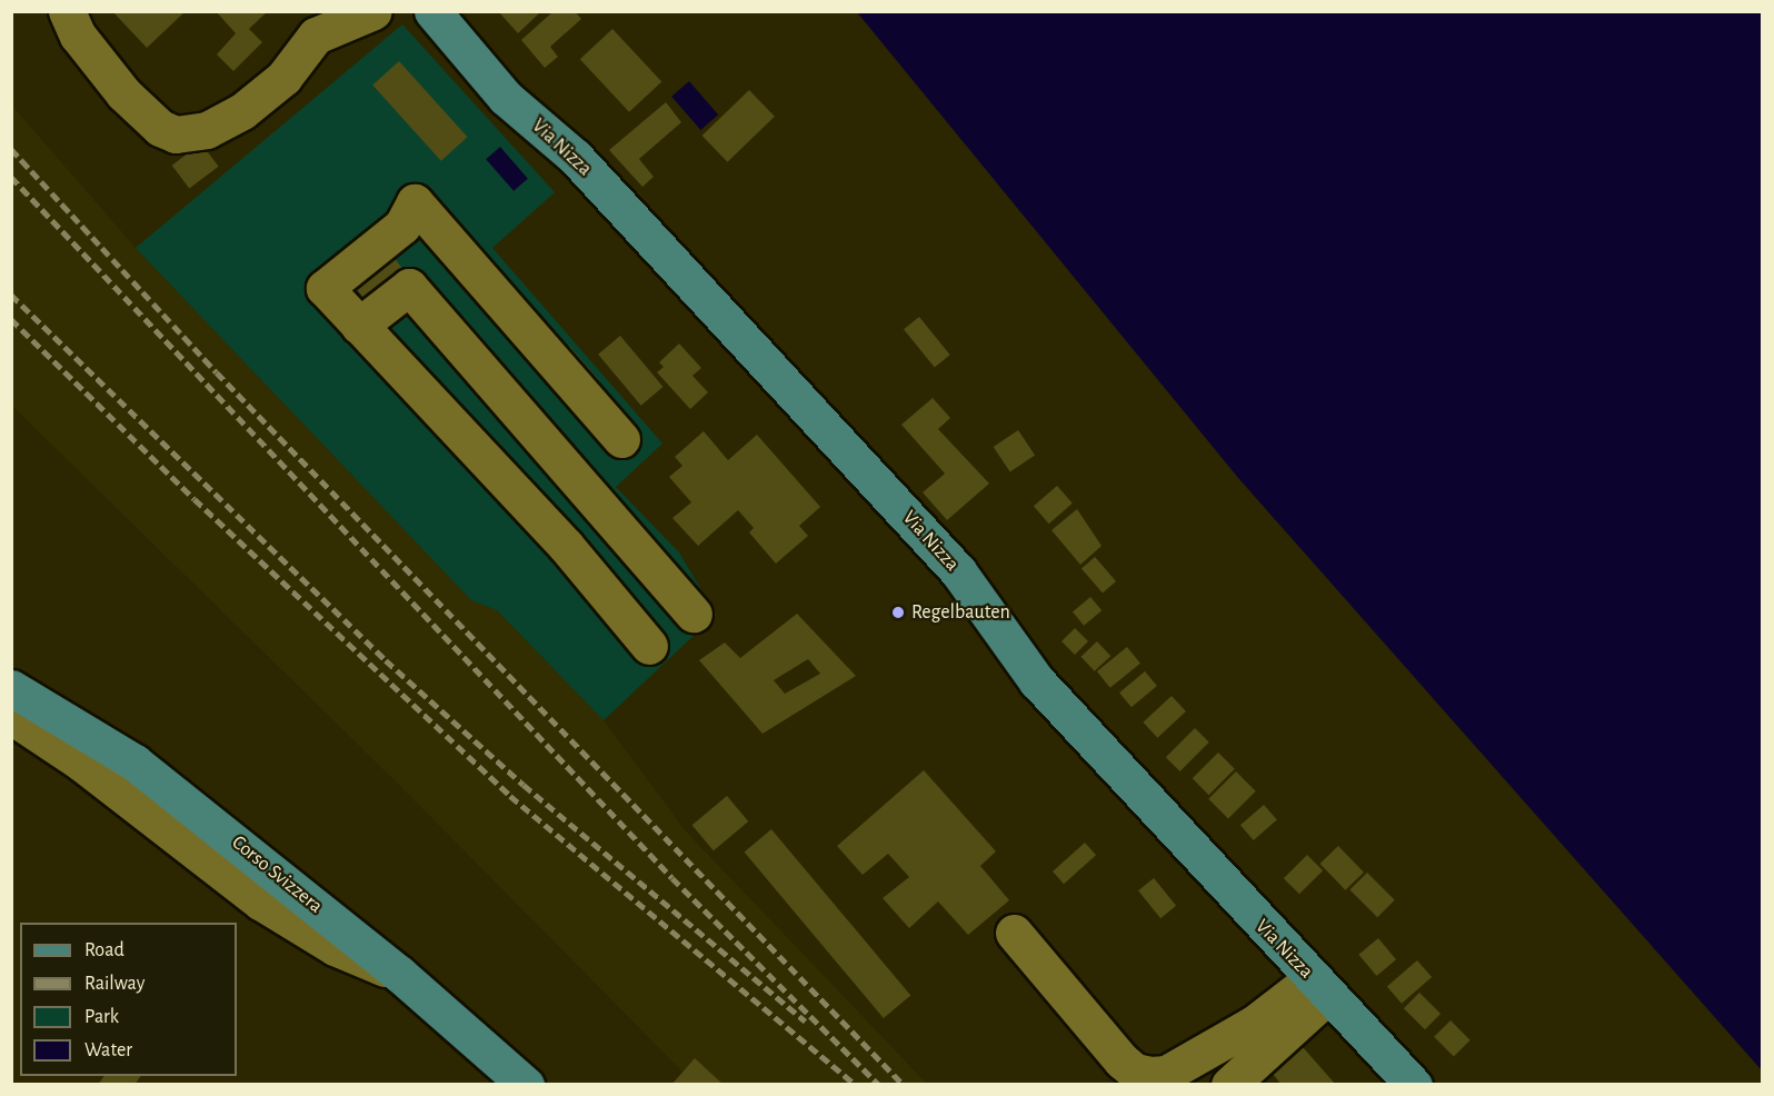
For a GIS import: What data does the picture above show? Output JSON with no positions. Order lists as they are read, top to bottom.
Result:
{
  "streets": {
    "main road": ["Via Nizza", "Corso Svizzera"]
  },
  "places": ["Regelbauten"],
  "legend": [
    "Road",
    "Railway",
    "Park",
    "Water"
  ]
}
